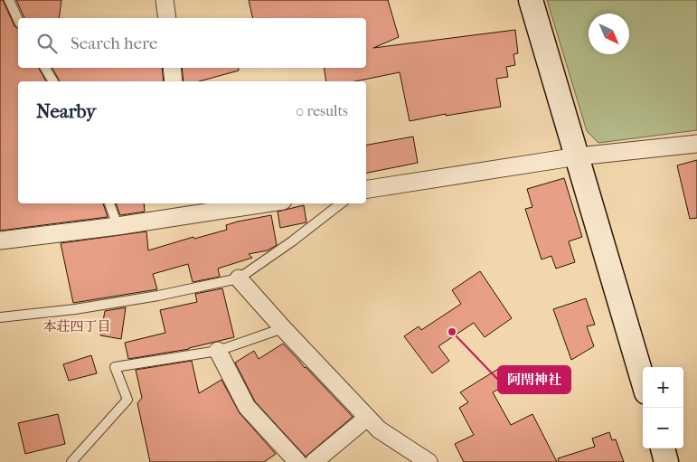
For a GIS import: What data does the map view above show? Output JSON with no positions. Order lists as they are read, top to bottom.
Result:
{
  "districts": ["本荘四丁目"],
  "places": ["阿閇神社"],
  "north": "bottom right",
  "page": {
    "search": "Search here",
    "heading": ["Nearby", "0 results"],
    "map_buttons": ["+", "−"]
  }
}
